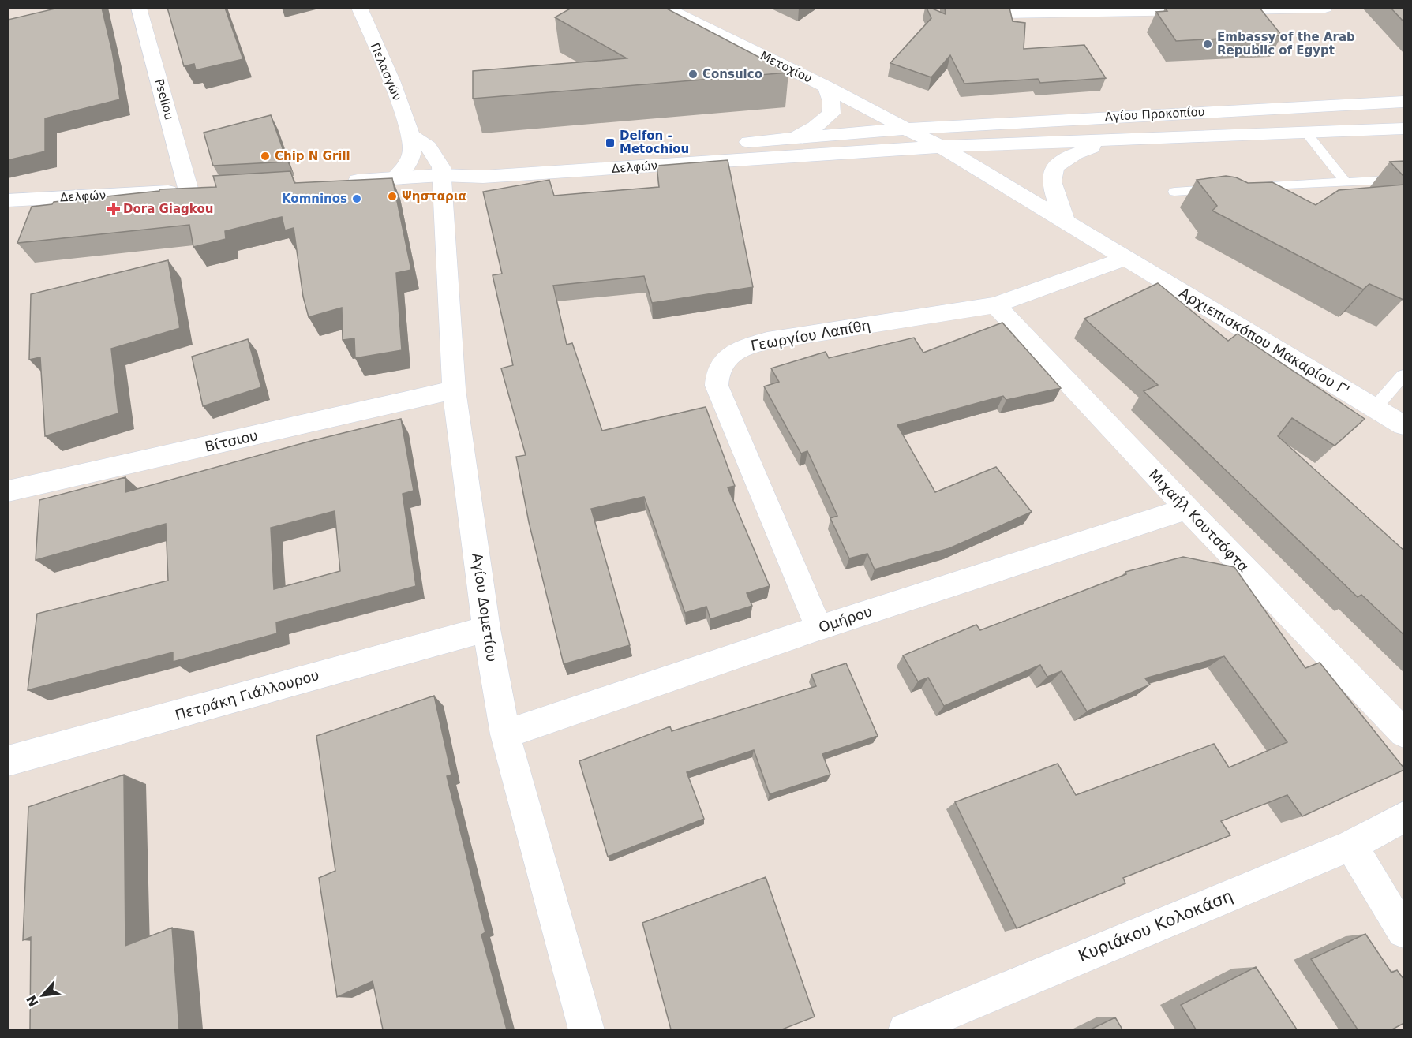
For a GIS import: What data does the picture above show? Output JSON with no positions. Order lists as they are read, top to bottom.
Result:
{
  "streets": {
    "street": [
      "Μετοχίου",
      "Πελασγών",
      "Psellou",
      "Αγίου Προκοπίου",
      "Δελφών",
      "Γεωργίου Λαπίθη",
      "Αρχιεπισκόπου Μακαρίου Γ'",
      "Βίτσιου",
      "Μιχαήλ Κουτσόφτα",
      "Αγίου Δομετίου",
      "Ομήρου",
      "Πετράκη Γιάλλουρου",
      "Κυριάκου Κολοκάση"
    ]
  },
  "crossings": [
    ["Μετοχίου", "Αγίου Προκοπίου"],
    ["Μετοχίου", "Δελφών"],
    ["Πελασγών", "Δελφών"],
    ["Psellou", "Δελφών"],
    ["Αγίου Προκοπίου", "Δελφών"],
    ["Δελφών", "Αγίου Δομετίου"],
    ["Γεωργίου Λαπίθη", "Αρχιεπισκόπου Μακαρίου Γ'"],
    ["Γεωργίου Λαπίθη", "Μιχαήλ Κουτσόφτα"],
    ["Γεωργίου Λαπίθη", "Ομήρου"],
    ["Βίτσιου", "Αγίου Δομετίου"],
    ["Μιχαήλ Κουτσόφτα", "Ομήρου"],
    ["Αγίου Δομετίου", "Ομήρου"],
    ["Αγίου Δομετίου", "Πετράκη Γιάλλουρου"]
  ],
  "places": {
    "other": [
      "Embassy of the Arab Republic of Egypt",
      "Consulco",
      "Chip N Grill",
      "Ψησταρια",
      "Komninos"
    ],
    "transit": ["Delfon - Metochiou"],
    "health": ["Dora Giagkou"]
  },
  "north": "bottom left"
}
